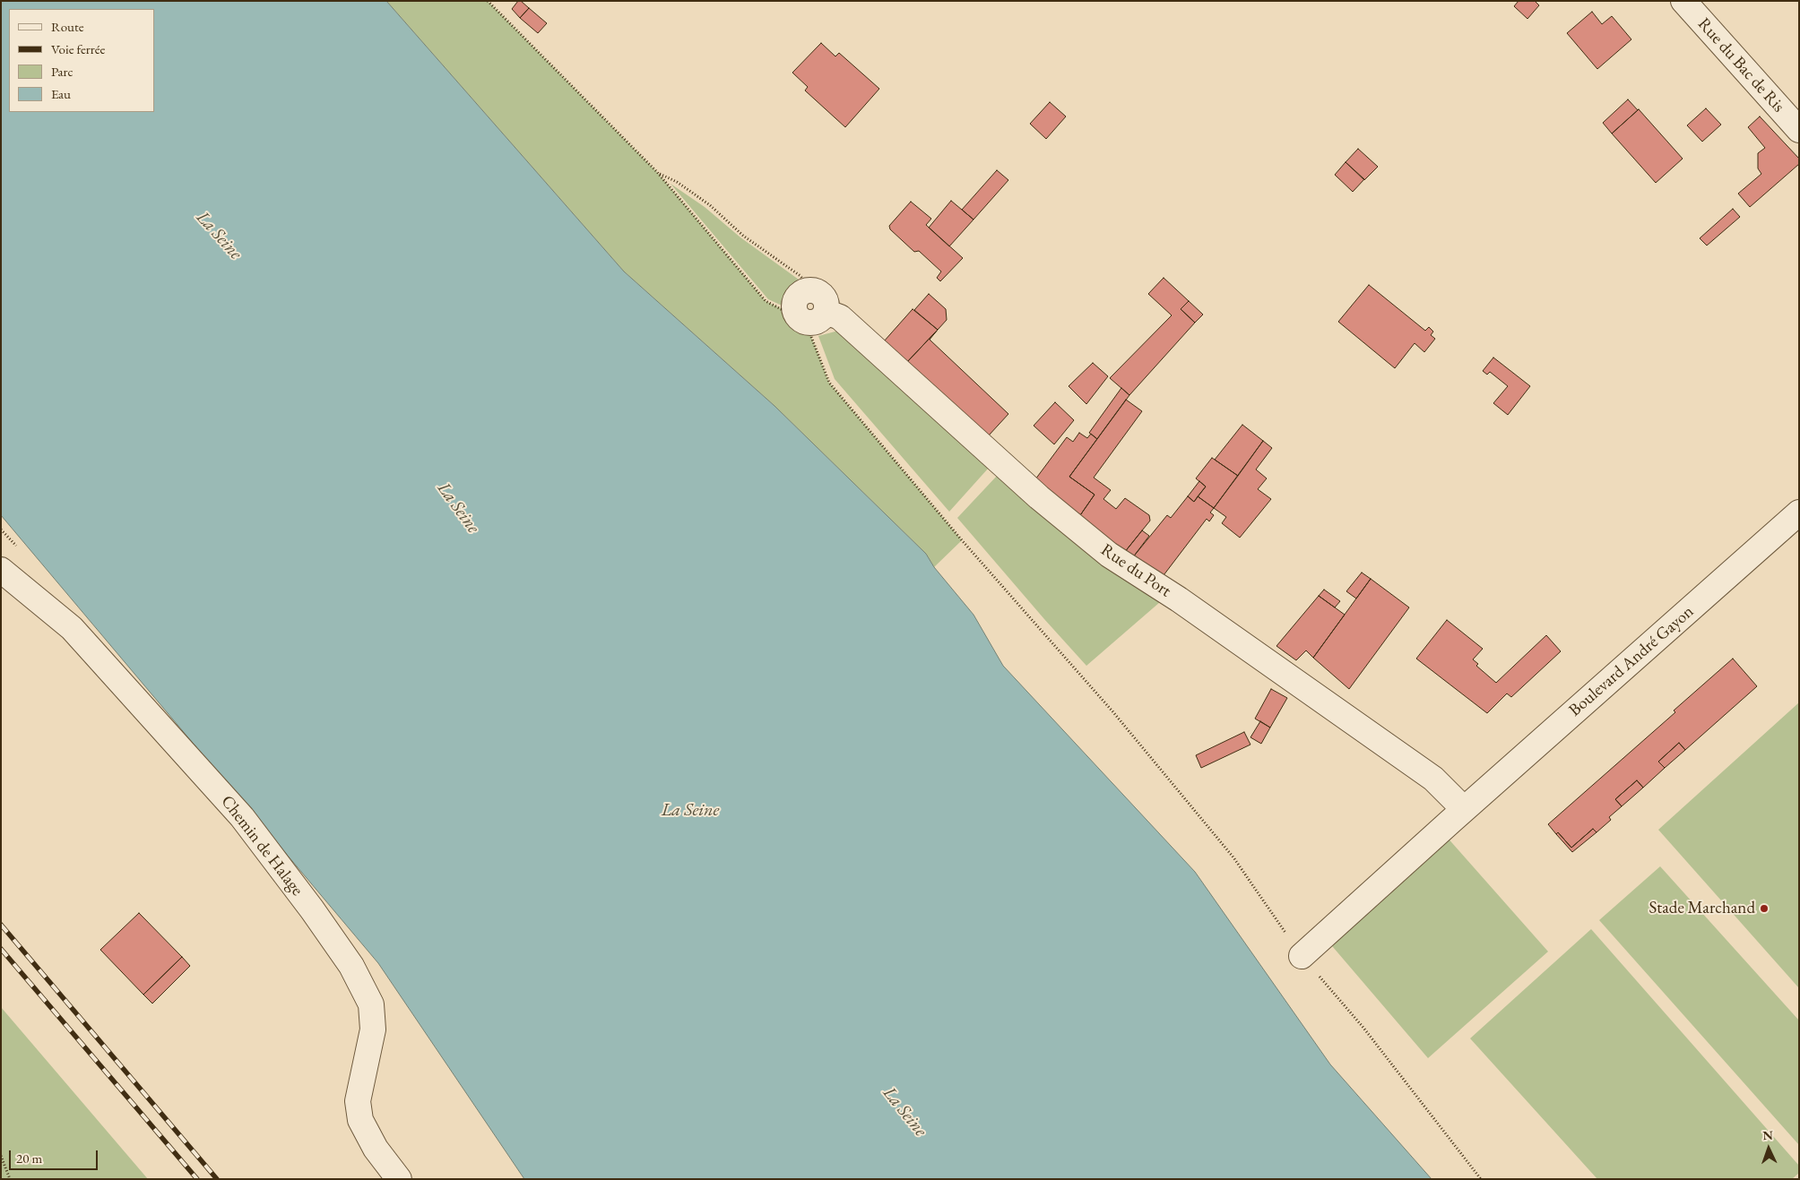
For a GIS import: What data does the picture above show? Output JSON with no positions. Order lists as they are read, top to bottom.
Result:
{
  "streets": {
    "street": [
      "Rue du Bac de Ris",
      "Rue du Port",
      "Boulevard André Gayon",
      "Chemin de Halage"
    ]
  },
  "crossings": [
    ["Rue du Port", "Boulevard André Gayon"]
  ],
  "water": ["La Seine"],
  "places": ["Stade Marchand"],
  "legend": [
    "Route",
    "Voie ferrée",
    "Parc",
    "Eau"
  ],
  "scale_bar": "20 m",
  "north": "top"
}
